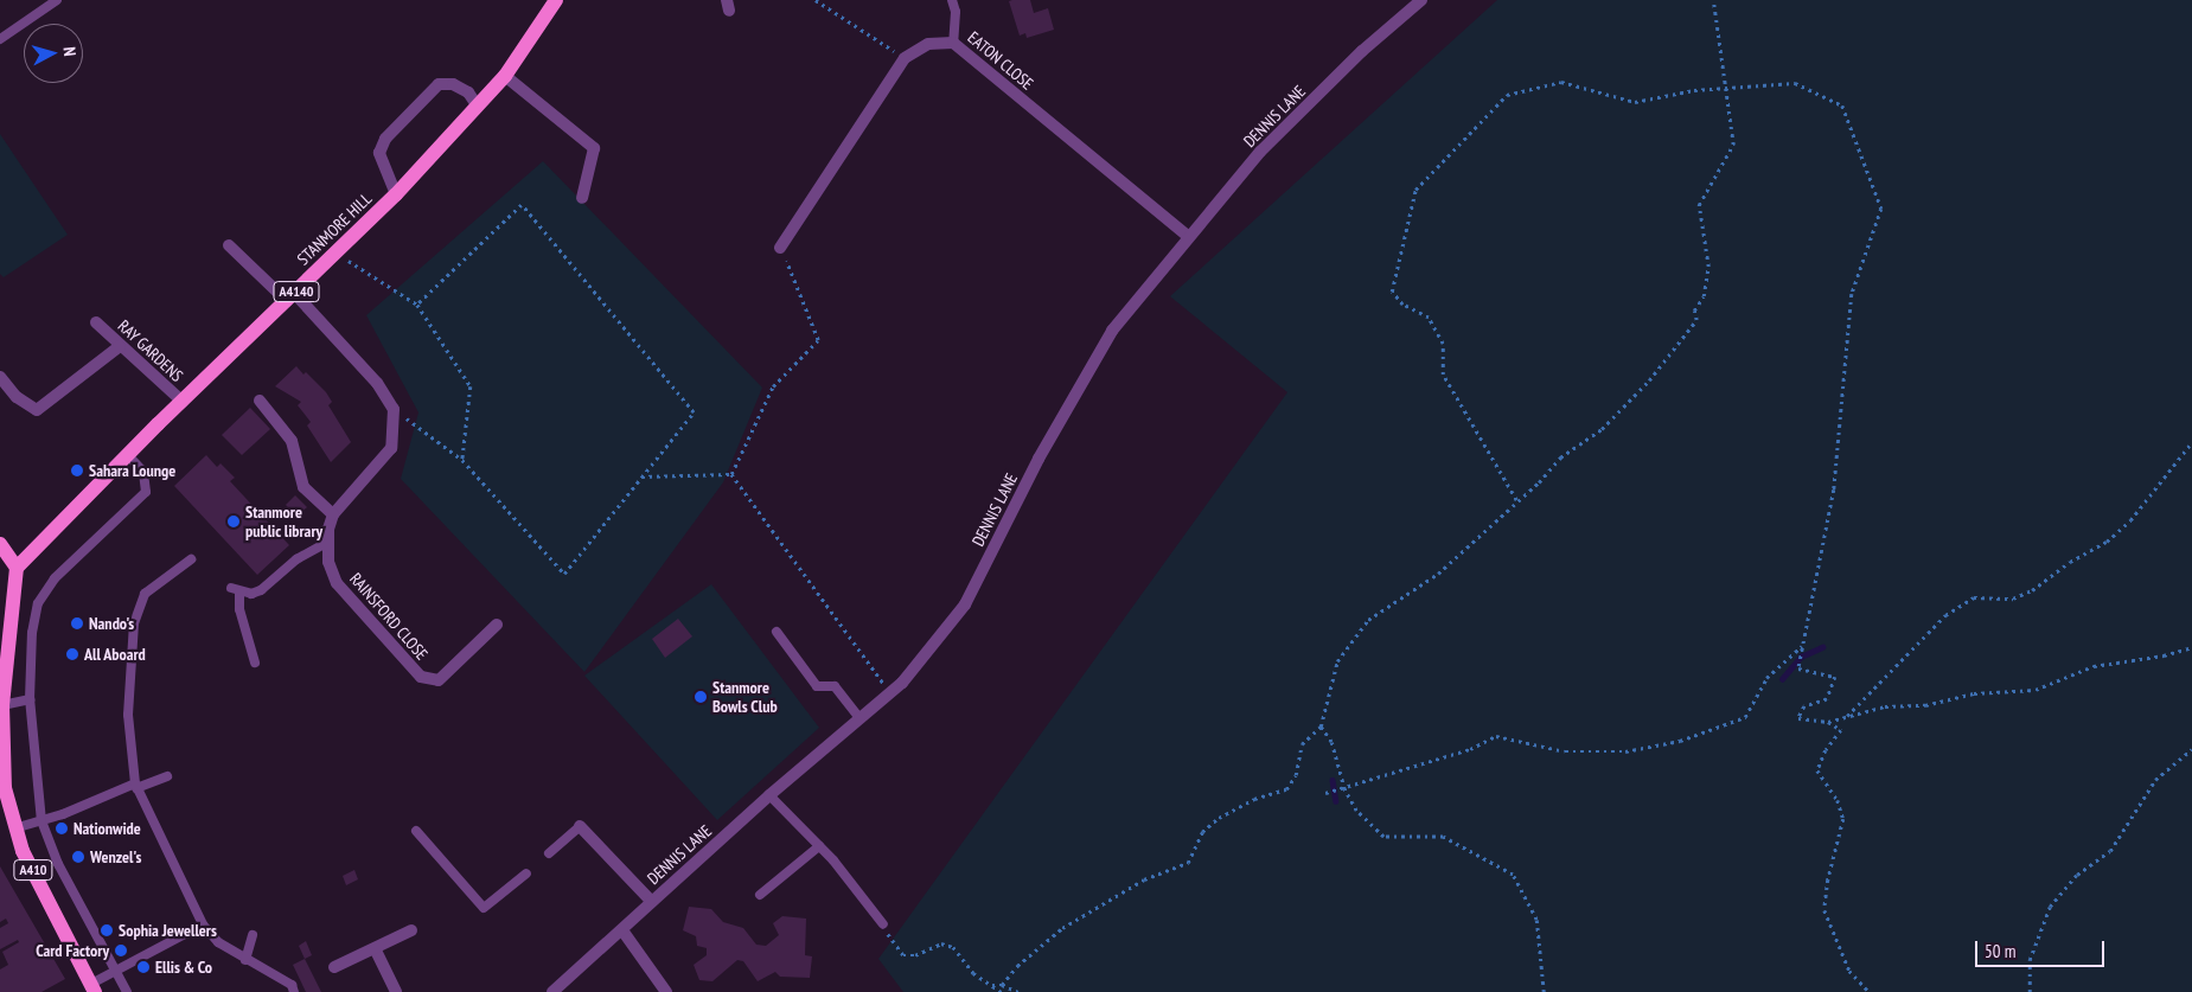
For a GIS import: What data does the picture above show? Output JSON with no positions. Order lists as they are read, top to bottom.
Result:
{
  "streets": {
    "main road": ["STANMORE HILL", "A4140", "A410"],
    "street": [
      "EATON CLOSE",
      "DENNIS LANE",
      "RAY GARDENS",
      "RAINSFORD CLOSE"
    ]
  },
  "crossings": [
    ["EATON CLOSE", "DENNIS LANE"],
    ["STANMORE HILL", "RAY GARDENS"],
    ["STANMORE HILL", "A410"]
  ],
  "places": [
    "Sahara Lounge",
    "Stanmore public library",
    "Nando's",
    "All Aboard",
    "Stanmore Bowls Club",
    "Nationwide",
    "Wenzel's",
    "Sophia Jewellers",
    "Card Factory",
    "Ellis & Co"
  ],
  "scale_bar": "50 m",
  "north": "right"
}
